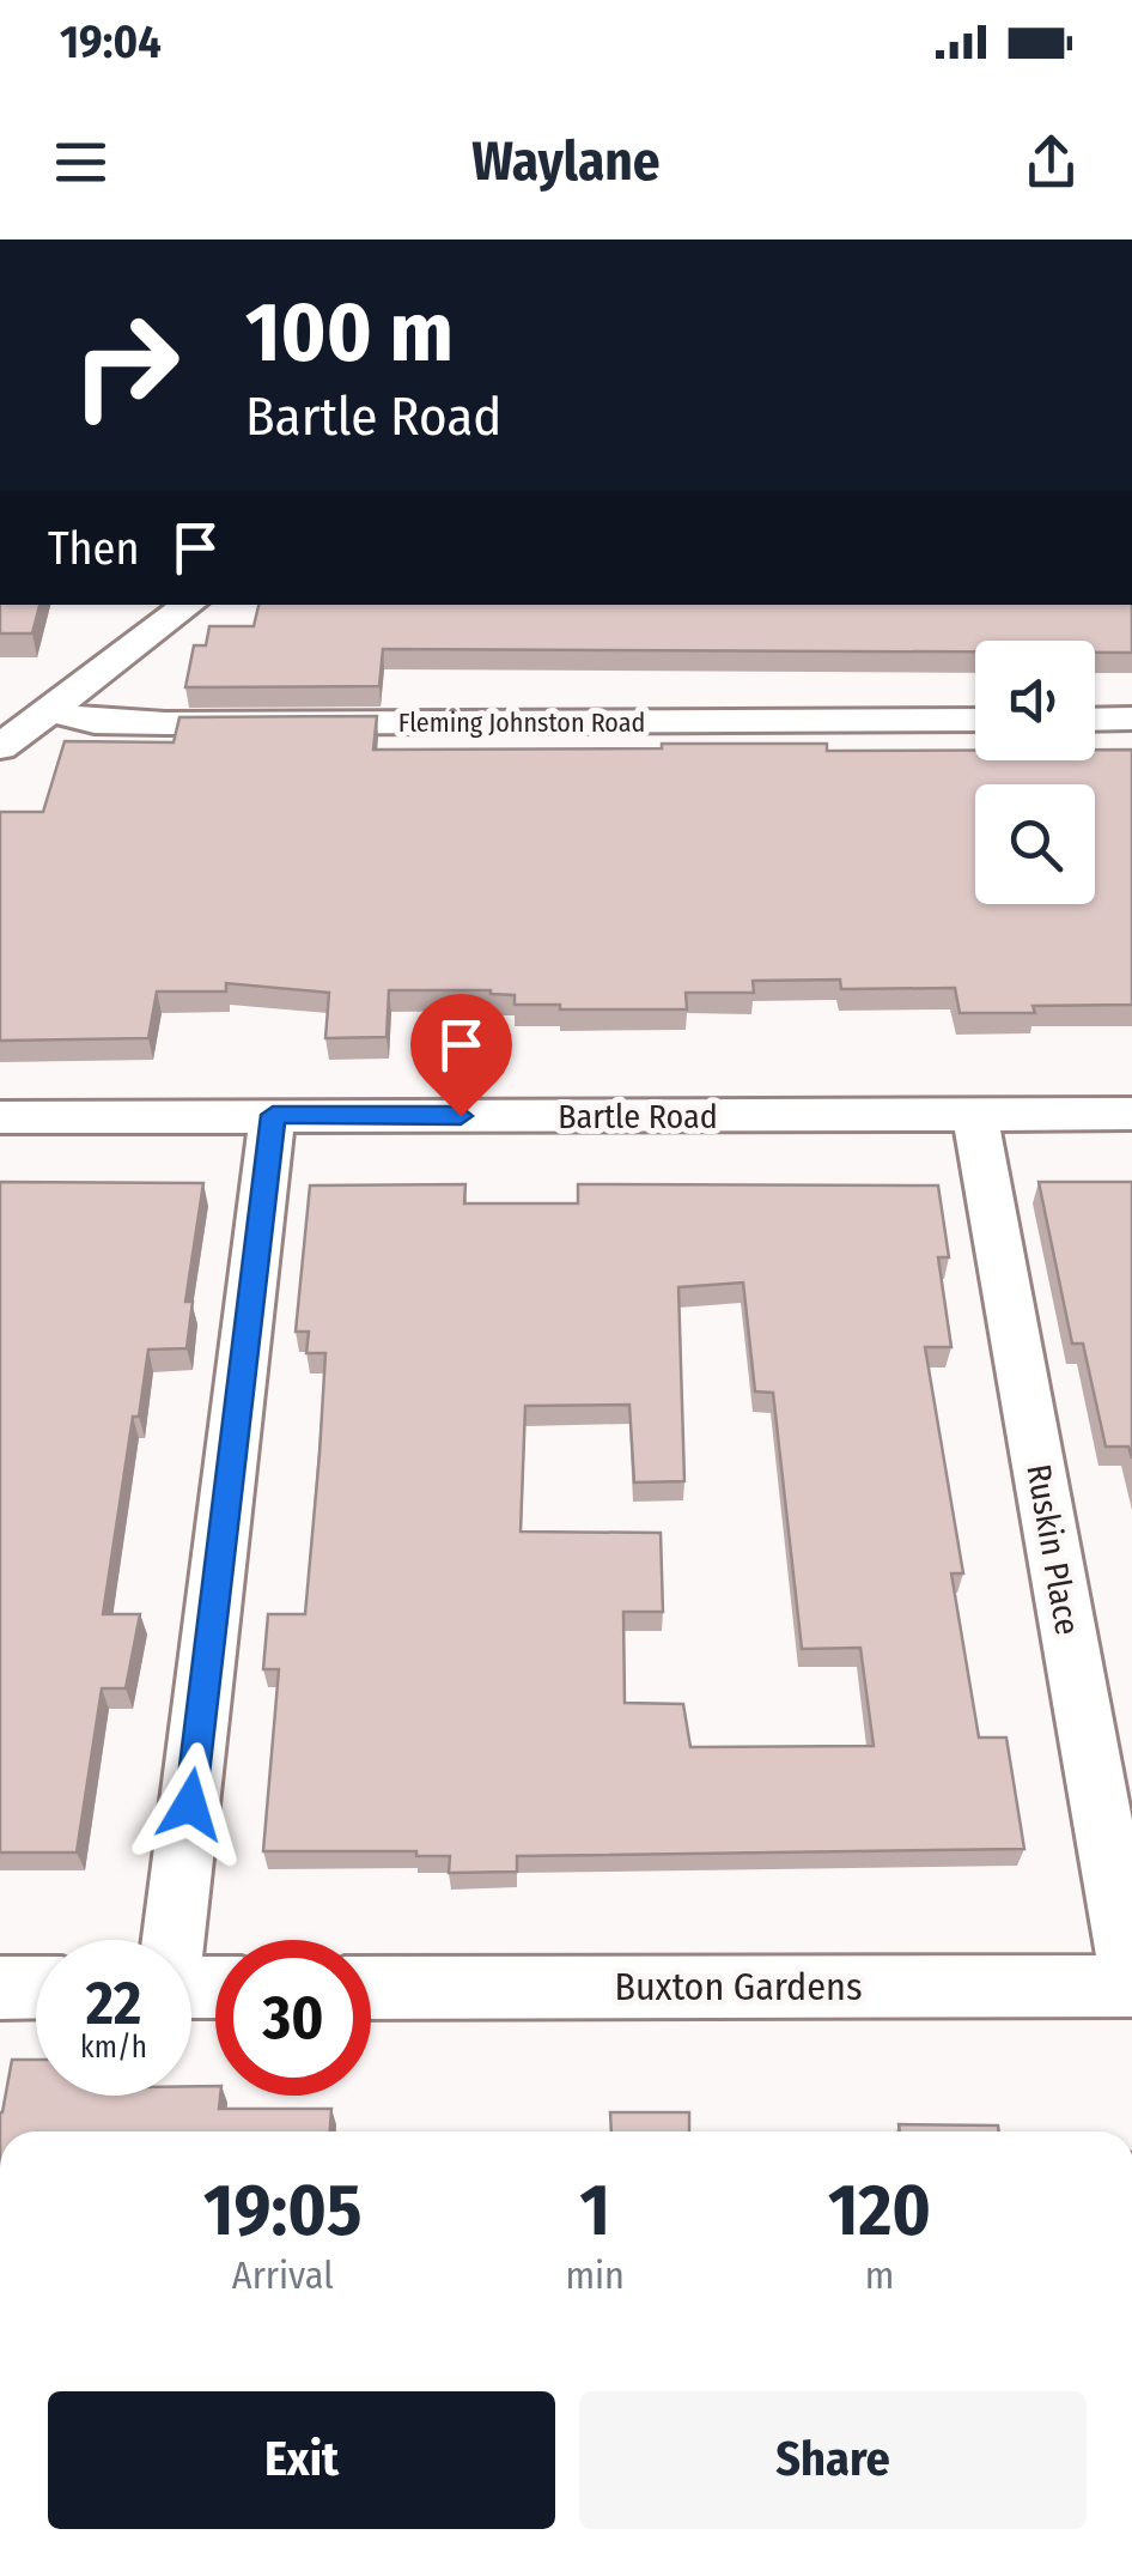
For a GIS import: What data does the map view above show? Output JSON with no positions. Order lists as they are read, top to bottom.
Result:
{
  "streets": {
    "street": [
      "Fleming Johnston Road",
      "Bartle Road",
      "Ruskin Place",
      "Buxton Gardens"
    ]
  },
  "crossings": [
    ["Bartle Road", "Ruskin Place"],
    ["Ruskin Place", "Buxton Gardens"]
  ],
  "page": {
    "status": "19:04",
    "header": "Waylane",
    "turn": ["100 m", "Bartle Road"],
    "then": "Then",
    "speed": "22 km/h",
    "limit": "30",
    "eta": [
      "19:05",
      "Arrival",
      "1",
      "min",
      "120",
      "m"
    ],
    "buttons": ["Exit", "Share"]
  }
}
